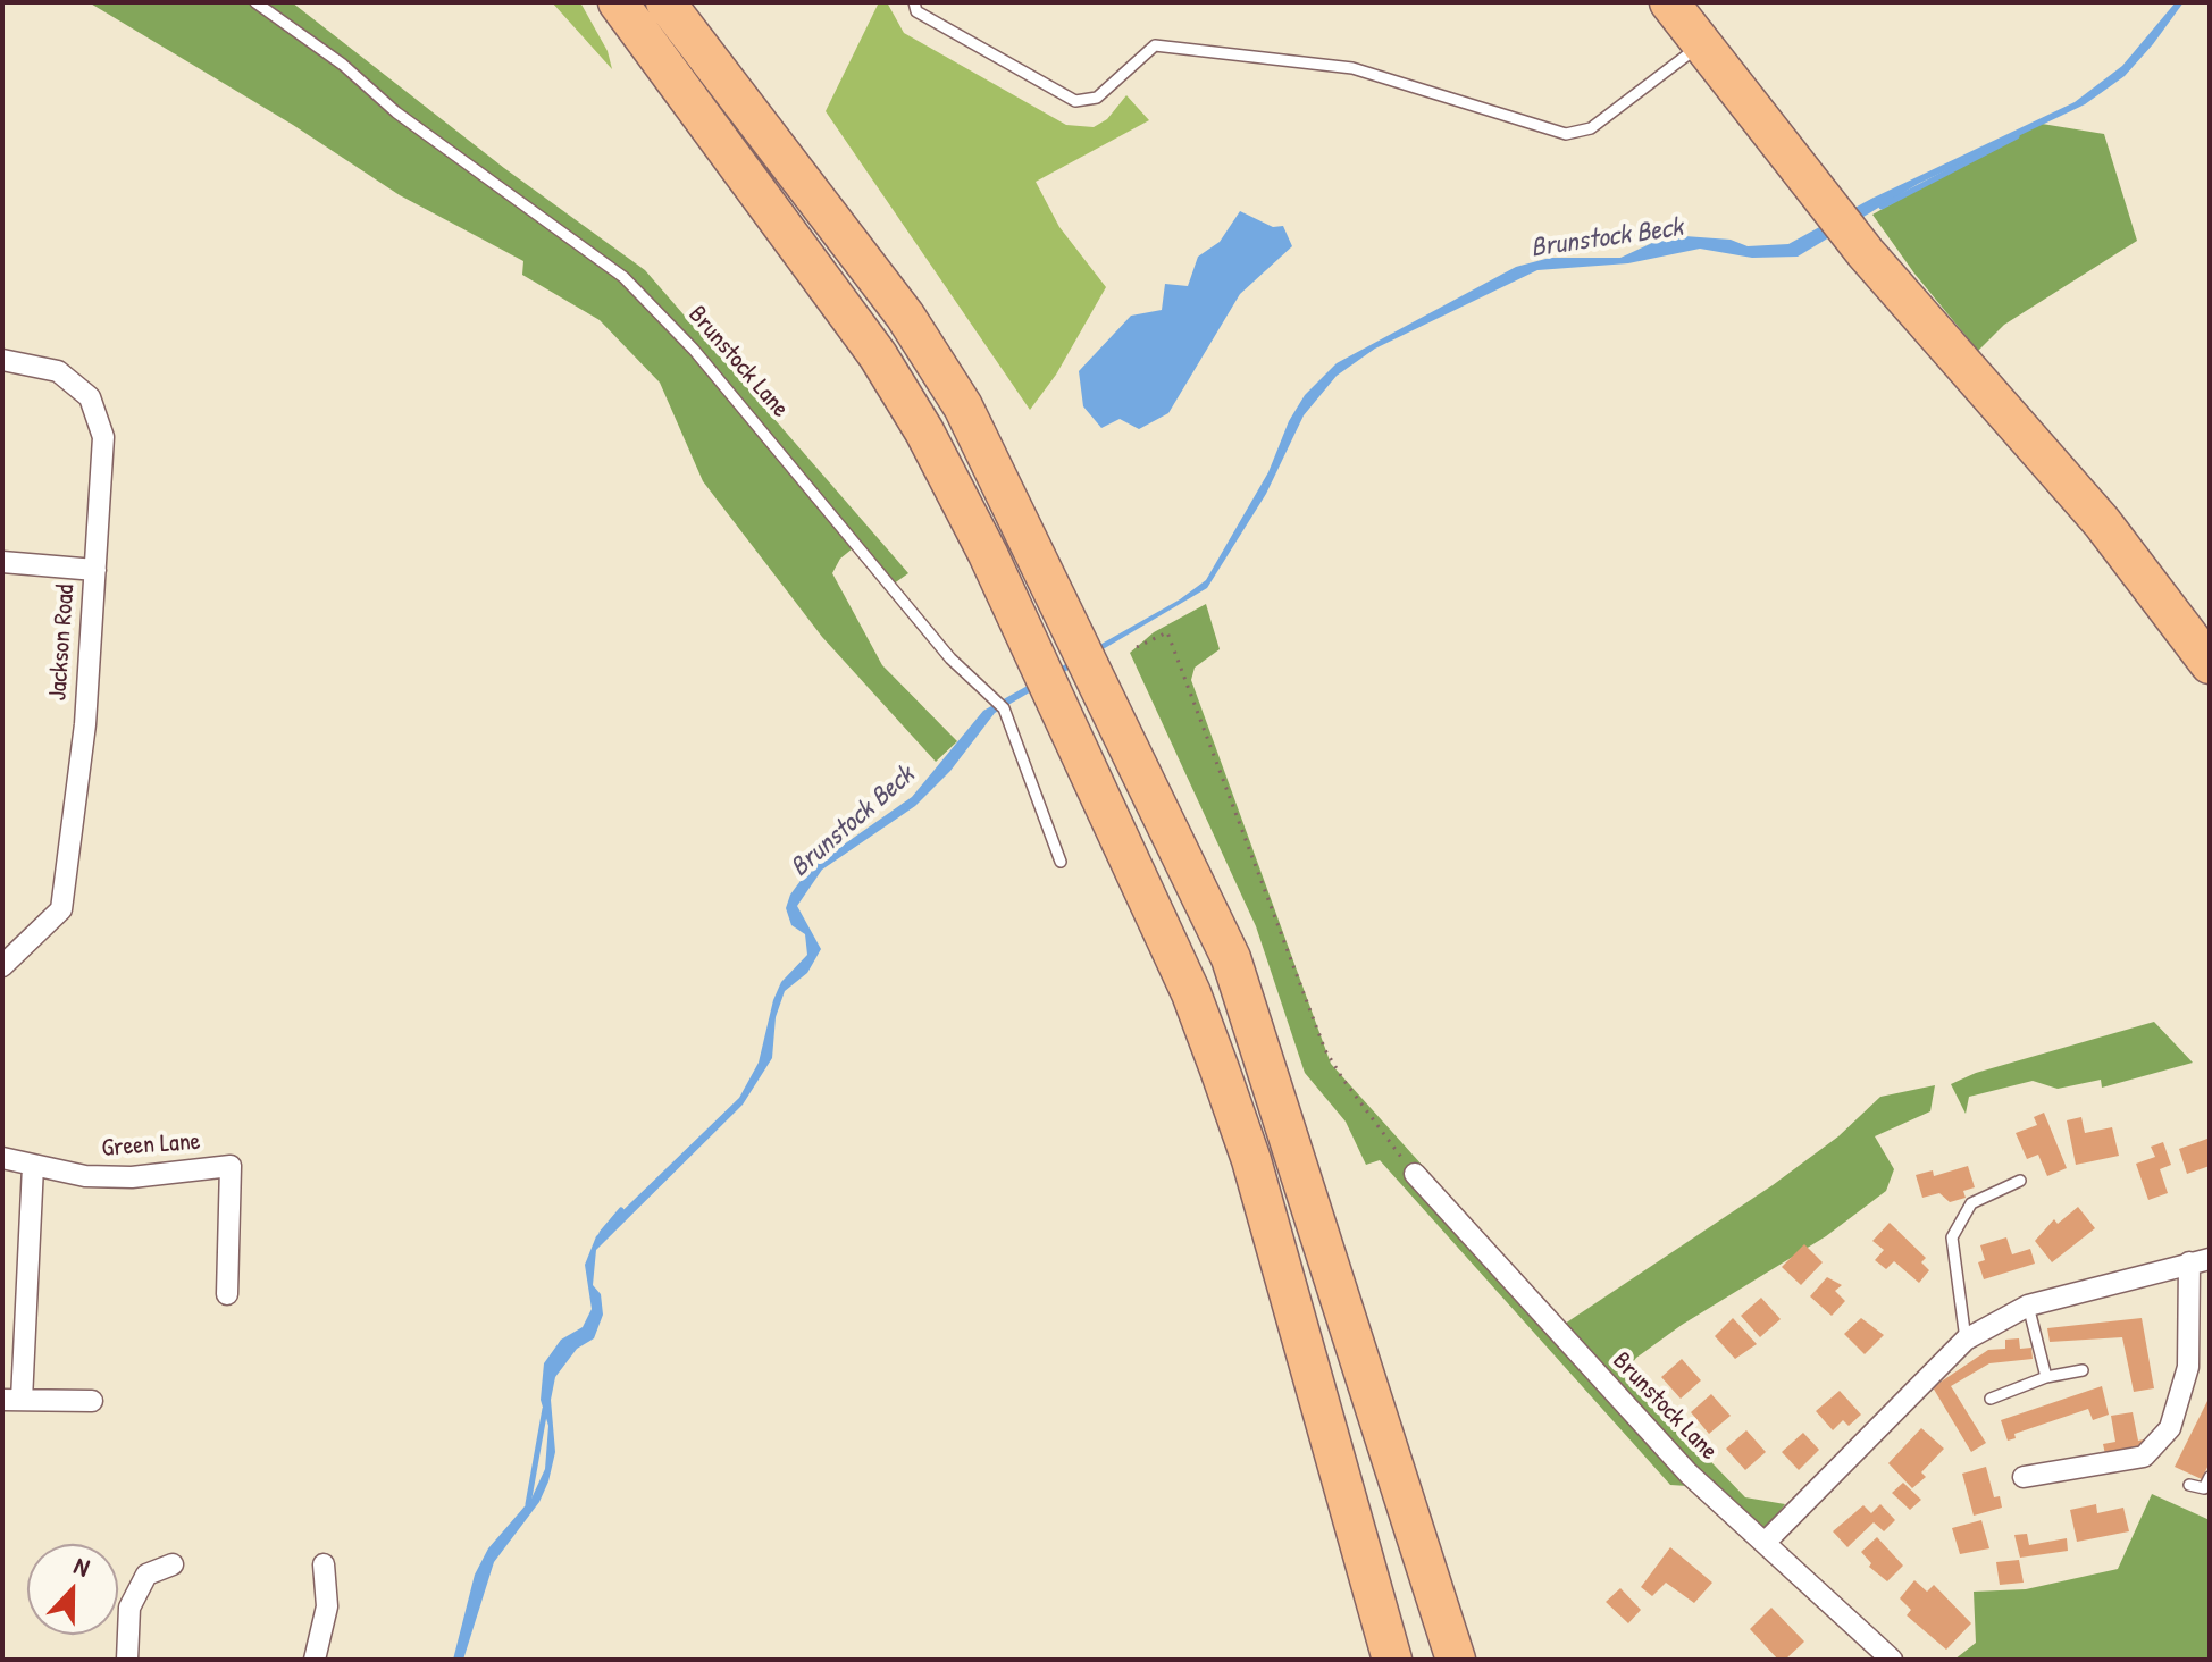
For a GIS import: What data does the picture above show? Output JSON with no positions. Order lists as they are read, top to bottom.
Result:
{
  "streets": {
    "street": ["Brunstock Lane", "Jackson Road", "Green Lane"]
  },
  "water": ["Brunstock Beck"],
  "north": "top"
}
